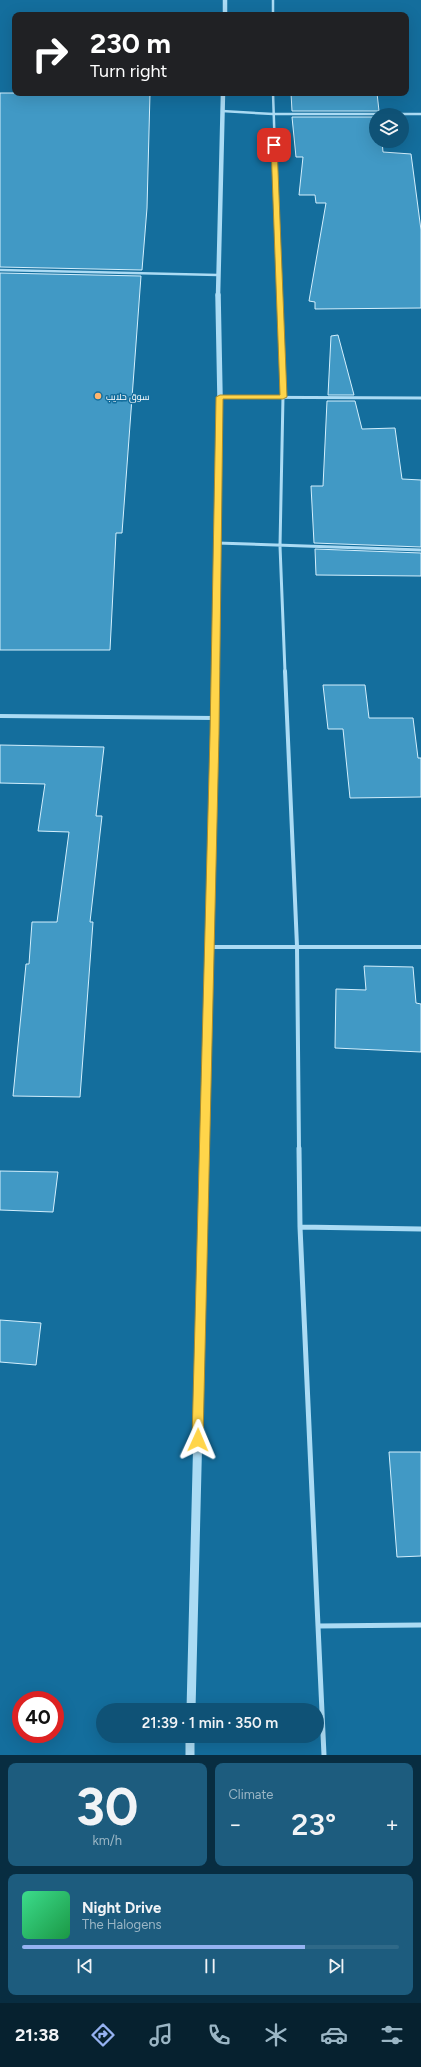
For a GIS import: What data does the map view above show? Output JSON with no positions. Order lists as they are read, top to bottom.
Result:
{
  "places": ["سوق حلايب"],
  "page": {
    "turn": ["230 m", "Turn right"],
    "limit": "40",
    "trip": "21:39 · 1 min · 350 m",
    "tile": [
      ["30", "km/h"],
      "Climate"
    ],
    "heat": ["−", "23°", "+"],
    "song": ["Night Drive", "The Halogens"],
    "tabs": "21:38"
  }
}
